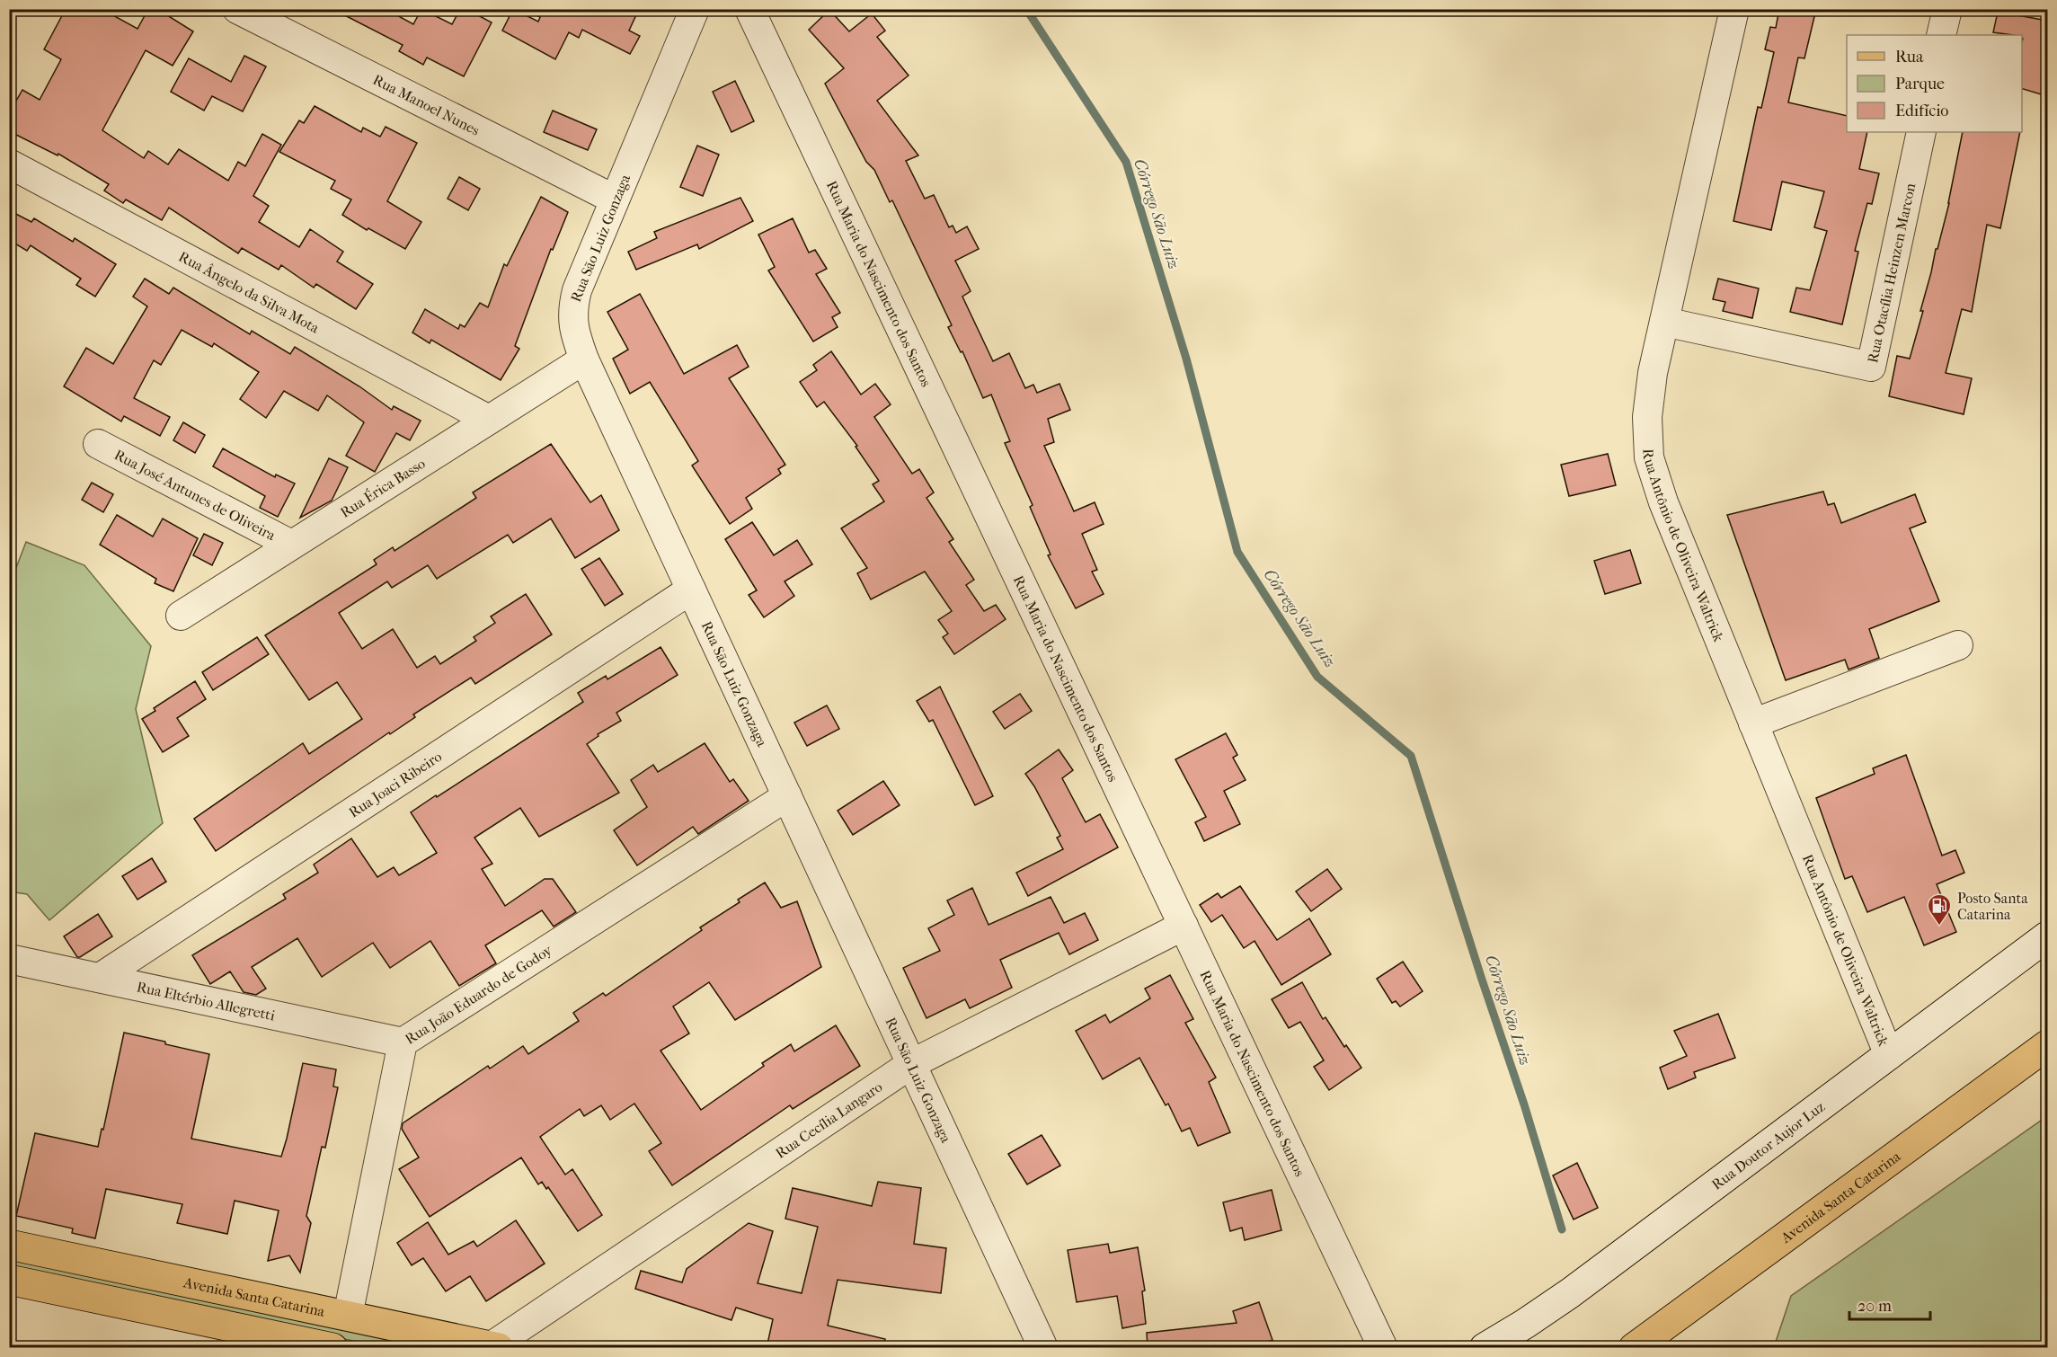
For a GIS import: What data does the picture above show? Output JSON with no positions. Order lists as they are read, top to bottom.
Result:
{
  "streets": {
    "main road": ["Avenida Santa Catarina"],
    "street": [
      "Rua Manoel Nunes",
      "Rua São Luiz Gonzaga",
      "Rua Otacília Heinzen Marcon",
      "Rua Maria do Nascimento dos Santos",
      "Rua Ângelo da Silva Mota",
      "Rua Érica Basso",
      "Rua José Antunes de Oliveira",
      "Rua Antônio de Oliveira Waltrick",
      "Rua Joaci Ribeiro",
      "Rua João Eduardo de Godoy",
      "Rua Eltérbio Allegretti",
      "Rua Cecília Langaro",
      "Rua Doutor Aujor Luz"
    ]
  },
  "crossings": [
    ["Rua Manoel Nunes", "Rua São Luiz Gonzaga"],
    ["Rua São Luiz Gonzaga", "Rua Érica Basso"],
    ["Rua São Luiz Gonzaga", "Rua Joaci Ribeiro"],
    ["Rua São Luiz Gonzaga", "Rua João Eduardo de Godoy"],
    ["Rua São Luiz Gonzaga", "Rua Cecília Langaro"],
    ["Rua Otacília Heinzen Marcon", "Rua Antônio de Oliveira Waltrick"],
    ["Rua Maria do Nascimento dos Santos", "Rua Cecília Langaro"],
    ["Rua Ângelo da Silva Mota", "Rua Érica Basso"],
    ["Rua Érica Basso", "Rua José Antunes de Oliveira"],
    ["Rua Antônio de Oliveira Waltrick", "Rua Doutor Aujor Luz"],
    ["Rua Joaci Ribeiro", "Rua Eltérbio Allegretti"],
    ["Rua João Eduardo de Godoy", "Rua Eltérbio Allegretti"],
    ["Rua João Eduardo de Godoy", "Avenida Santa Catarina"],
    ["Rua Cecília Langaro", "Avenida Santa Catarina"]
  ],
  "water": ["Córrego São Luiz"],
  "places": {
    "fuel station": ["Posto Santa Catarina"]
  },
  "legend": ["Rua", "Parque", "Edifício"],
  "scale_bar": "20 m"
}
